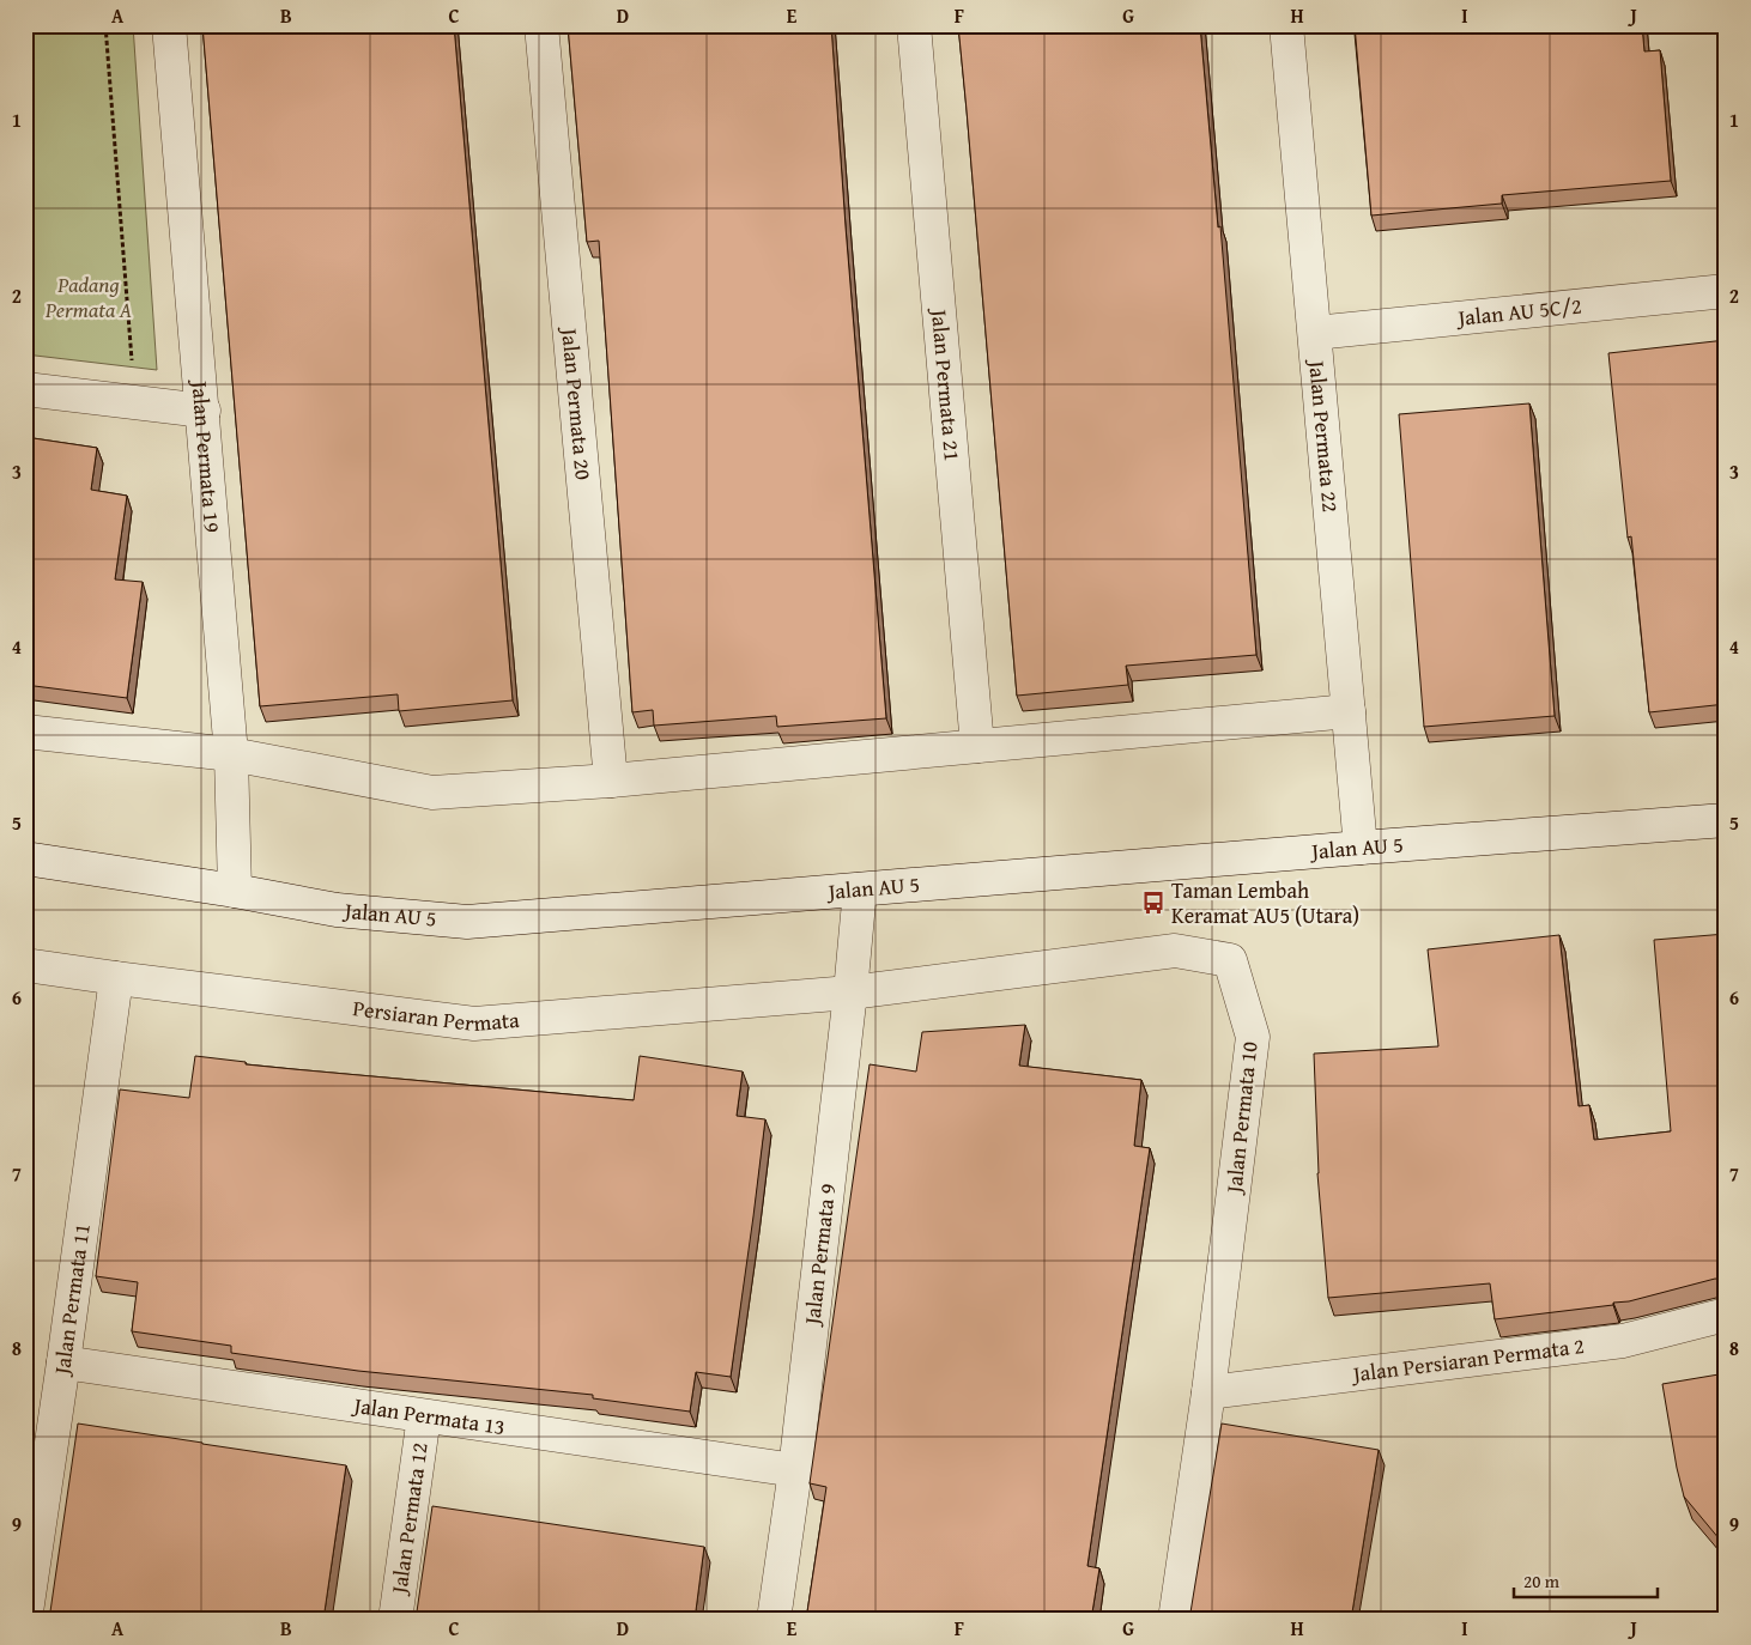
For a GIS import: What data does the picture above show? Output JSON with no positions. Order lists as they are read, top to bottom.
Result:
{
  "streets": {
    "street": [
      "Jalan AU 5C/2",
      "Jalan Permata 21",
      "Jalan Permata 20",
      "Jalan Permata 22",
      "Jalan Permata 19",
      "Jalan AU 5",
      "Persiaran Permata",
      "Jalan Permata 10",
      "Jalan Permata 9",
      "Jalan Permata 11",
      "Jalan Persiaran Permata 2",
      "Jalan Permata 13",
      "Jalan Permata 12"
    ]
  },
  "crossings": [
    ["Jalan AU 5C/2", "Jalan Permata 22"],
    ["Jalan Permata 22", "Jalan AU 5"],
    ["Jalan Permata 19", "Jalan AU 5"],
    ["Jalan AU 5", "Jalan Permata 9"],
    ["Persiaran Permata", "Jalan Permata 10"],
    ["Persiaran Permata", "Jalan Permata 9"],
    ["Persiaran Permata", "Jalan Permata 11"],
    ["Jalan Permata 10", "Jalan Permata 9"],
    ["Jalan Permata 10", "Jalan Persiaran Permata 2"],
    ["Jalan Permata 9", "Jalan Permata 13"],
    ["Jalan Permata 11", "Jalan Permata 13"],
    ["Jalan Permata 13", "Jalan Permata 12"]
  ],
  "parks": ["Padang Permata A"],
  "places": {
    "bus stop": ["Taman Lembah Keramat AU5 (Utara)"]
  },
  "scale_bar": "20 m",
  "grid": {
    "columns": [
      "A",
      "B",
      "C",
      "D",
      "E",
      "F",
      "G",
      "H",
      "I",
      "J"
    ],
    "rows": [
      "1",
      "2",
      "3",
      "4",
      "5",
      "6",
      "7",
      "8",
      "9"
    ]
  }
}
